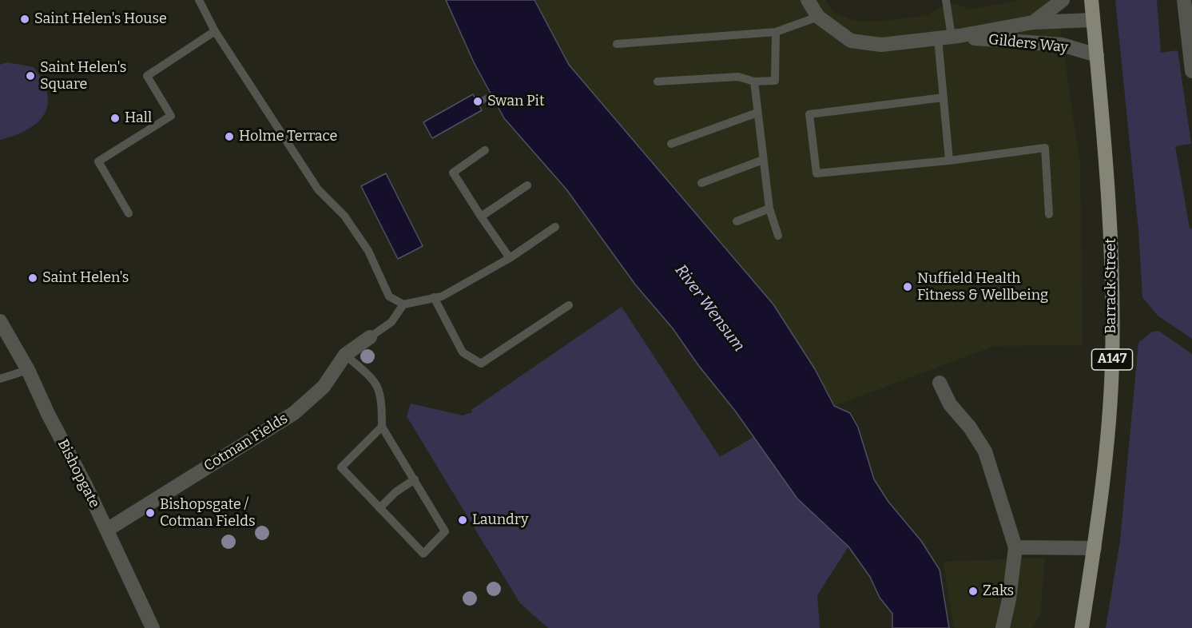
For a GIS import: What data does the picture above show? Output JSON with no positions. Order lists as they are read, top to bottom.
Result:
{
  "streets": {
    "main road": ["Barrack Street", "A147"],
    "street": ["Gilders Way", "Cotman Fields", "Bishopgate"]
  },
  "crossings": [
    ["Gilders Way", "Barrack Street"],
    ["Cotman Fields", "Bishopgate"]
  ],
  "water": ["River Wensum"],
  "places": [
    "Saint Helen's House",
    "Saint Helen's Square",
    "Swan Pit",
    "Hall",
    "Holme Terrace",
    "Saint Helen's",
    "Nuffield Health Fitness & Wellbeing",
    "Bishopsgate / Cotman Fields",
    "Laundry",
    "Zaks"
  ]
}
